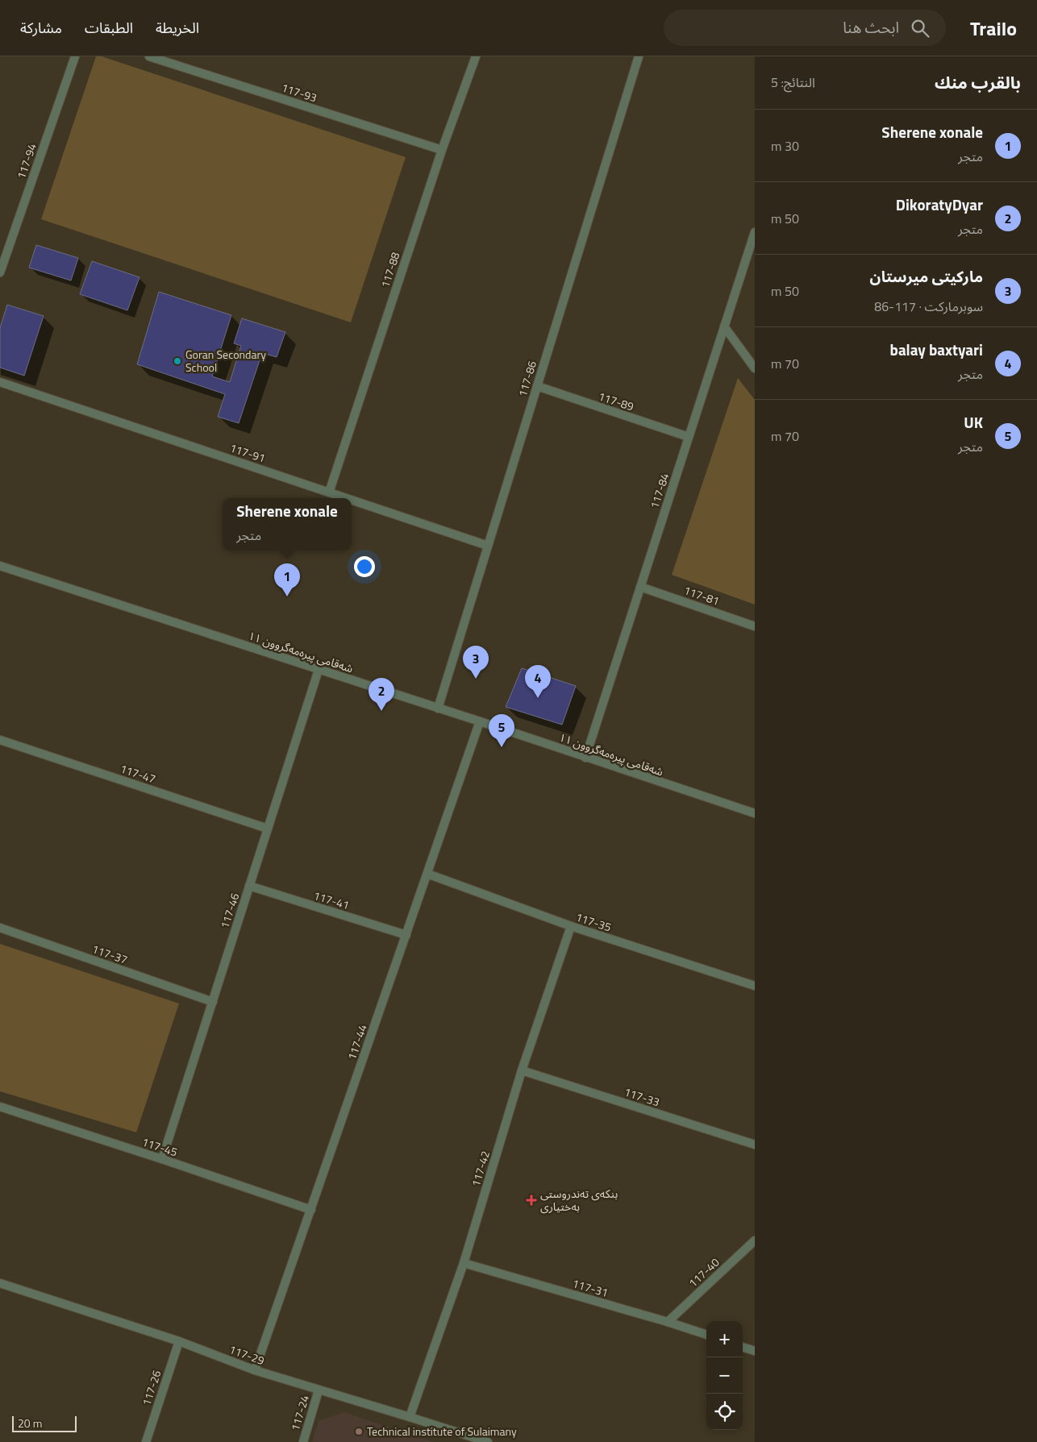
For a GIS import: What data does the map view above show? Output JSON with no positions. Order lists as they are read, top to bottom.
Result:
{
  "streets": {
    "street": [
      "117-93",
      "117-94",
      "117-88",
      "117-86",
      "117-89",
      "117-91",
      "117-84",
      "117-81",
      "شەقامی پیرەمەگروون ١١",
      "117-47",
      "117-41",
      "117-46",
      "117-35",
      "117-37",
      "117-44",
      "117-33",
      "117-45",
      "117-42",
      "117-40",
      "117-31",
      "117-29",
      "117-26",
      "117-24"
    ]
  },
  "crossings": [
    ["117-93", "117-88"],
    ["117-88", "117-91"],
    ["117-86", "117-89"],
    ["117-86", "117-91"],
    ["117-86", "شەقامی پیرەمەگروون ١١"],
    ["117-89", "117-84"],
    ["117-84", "117-81"],
    ["117-84", "شەقامی پیرەمەگروون ١١"],
    ["شەقامی پیرەمەگروون ١١", "117-46"],
    ["شەقامی پیرەمەگروون ١١", "117-44"],
    ["117-47", "117-46"],
    ["117-41", "117-46"],
    ["117-41", "117-44"],
    ["117-46", "117-37"],
    ["117-46", "117-45"],
    ["117-35", "117-44"],
    ["117-35", "117-42"],
    ["117-44", "117-45"],
    ["117-44", "117-29"],
    ["117-33", "117-42"],
    ["117-42", "117-31"],
    ["117-42", "117-29"],
    ["117-40", "117-31"],
    ["117-29", "117-26"],
    ["117-29", "117-24"]
  ],
  "places": {
    "other": ["Goran Secondary School", "Technical institute of Sulaimany"],
    "health": ["بنکەی تەندروستی بەختیاری"]
  },
  "scale_bar": "20 m",
  "page": {
    "header": "Trailo",
    "search": "ابحث هنا",
    "nav": ["الخريطة", "الطبقات", "مشاركة"],
    "heading": ["بالقرب منك", "النتائج: 5"],
    "list": [
      {
        "mark": "1",
        "name": "Sherene xonale",
        "note": "متجر",
        "value": "30 m"
      },
      {
        "mark": "2",
        "name": "DikoratyDyar",
        "note": "متجر",
        "value": "50 m"
      },
      {
        "mark": "3",
        "name": "مارکیتی میرستان",
        "note": "سوبرماركت · 117-86",
        "value": "50 m"
      },
      {
        "mark": "4",
        "name": "balay baxtyari",
        "note": "متجر",
        "value": "70 m"
      },
      {
        "mark": "5",
        "name": "UK",
        "note": "متجر",
        "value": "70 m"
      }
    ],
    "popup": ["Sherene xonale", "متجر"],
    "pins": [
      "1",
      "3",
      "4",
      "2",
      "5"
    ],
    "map_buttons": ["+", "−"],
    "scale": "20 m"
  }
}
